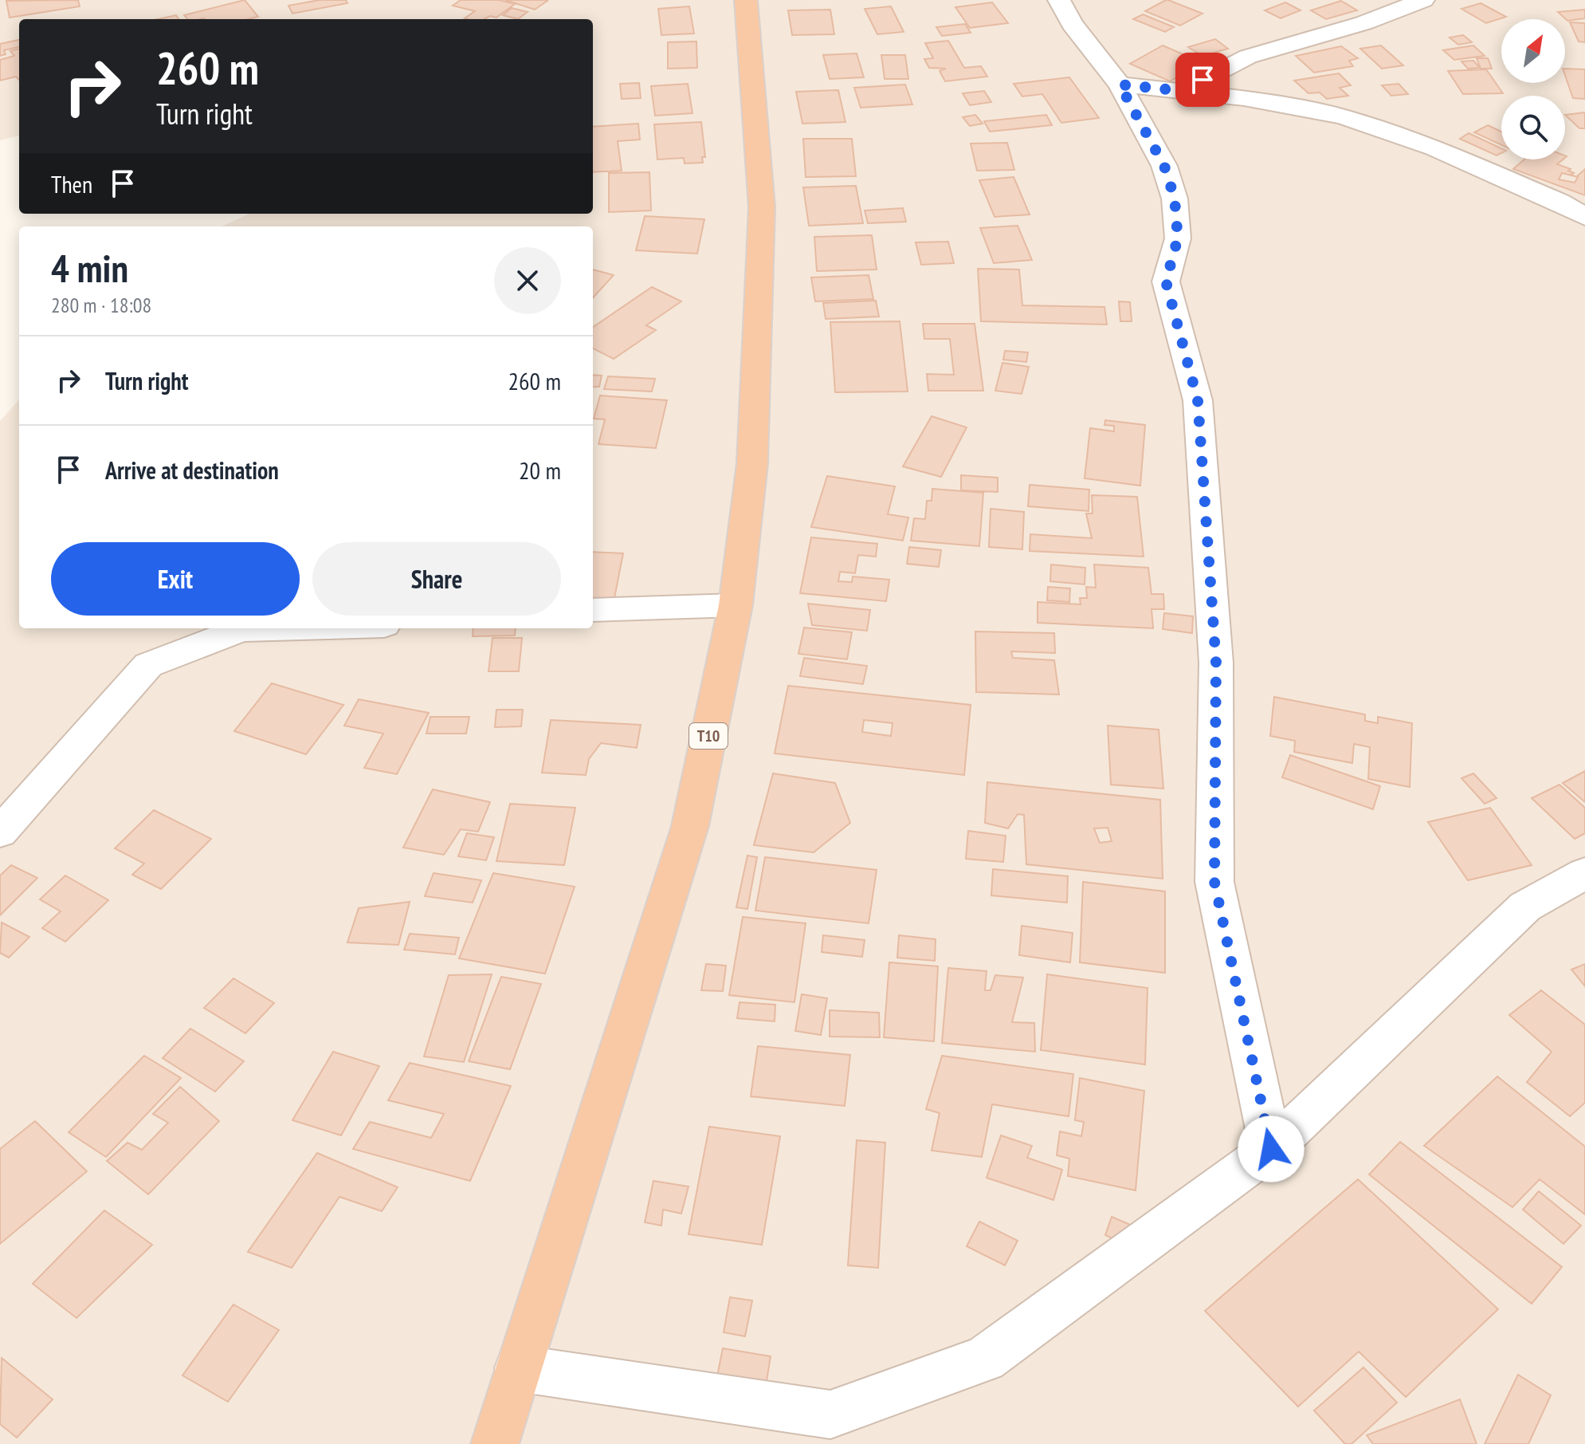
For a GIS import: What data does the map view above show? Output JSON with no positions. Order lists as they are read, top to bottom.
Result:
{
  "streets": {
    "highway": ["T10"]
  },
  "north": "top right",
  "page": {
    "turn": ["260 m", "Turn right"],
    "then": "Then",
    "heading": ["4 min", "280 m · 18:08"],
    "list": [
      {
        "name": "Turn right",
        "value": "260 m"
      },
      {
        "name": "Arrive at destination",
        "value": "20 m"
      }
    ],
    "buttons": ["Exit", "Share"]
  }
}
